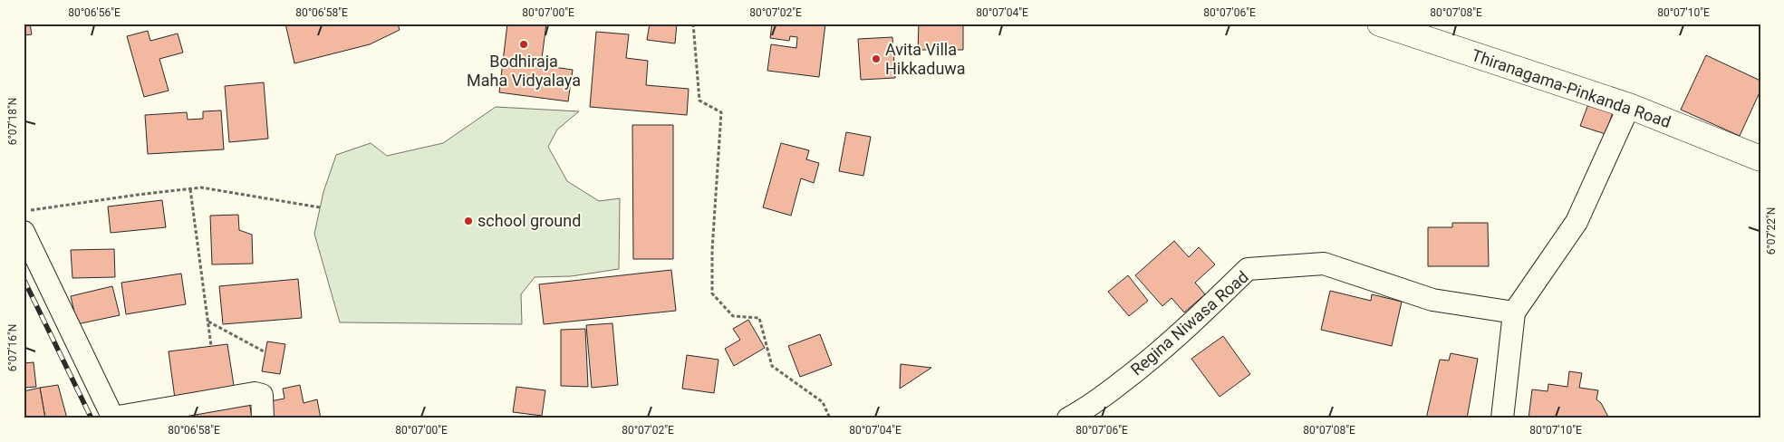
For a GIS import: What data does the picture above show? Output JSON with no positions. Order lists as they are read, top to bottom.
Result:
{
  "streets": {
    "street": ["Thiranagama-Pinkanda Road", "Regina Niwasa Road"]
  },
  "places": ["Bodhiraja Maha Vidyalaya", "Avita Villa Hikkaduwa", "school ground"],
  "coordinates": [
    "80°06'56\"E",
    "80°06'58\"E",
    "80°07'00\"E",
    "80°07'02\"E",
    "80°07'04\"E",
    "80°07'06\"E",
    "80°07'08\"E",
    "80°07'10\"E",
    "6°07'18\"N",
    "6°07'22\"N",
    "6°07'16\"N"
  ]
}
